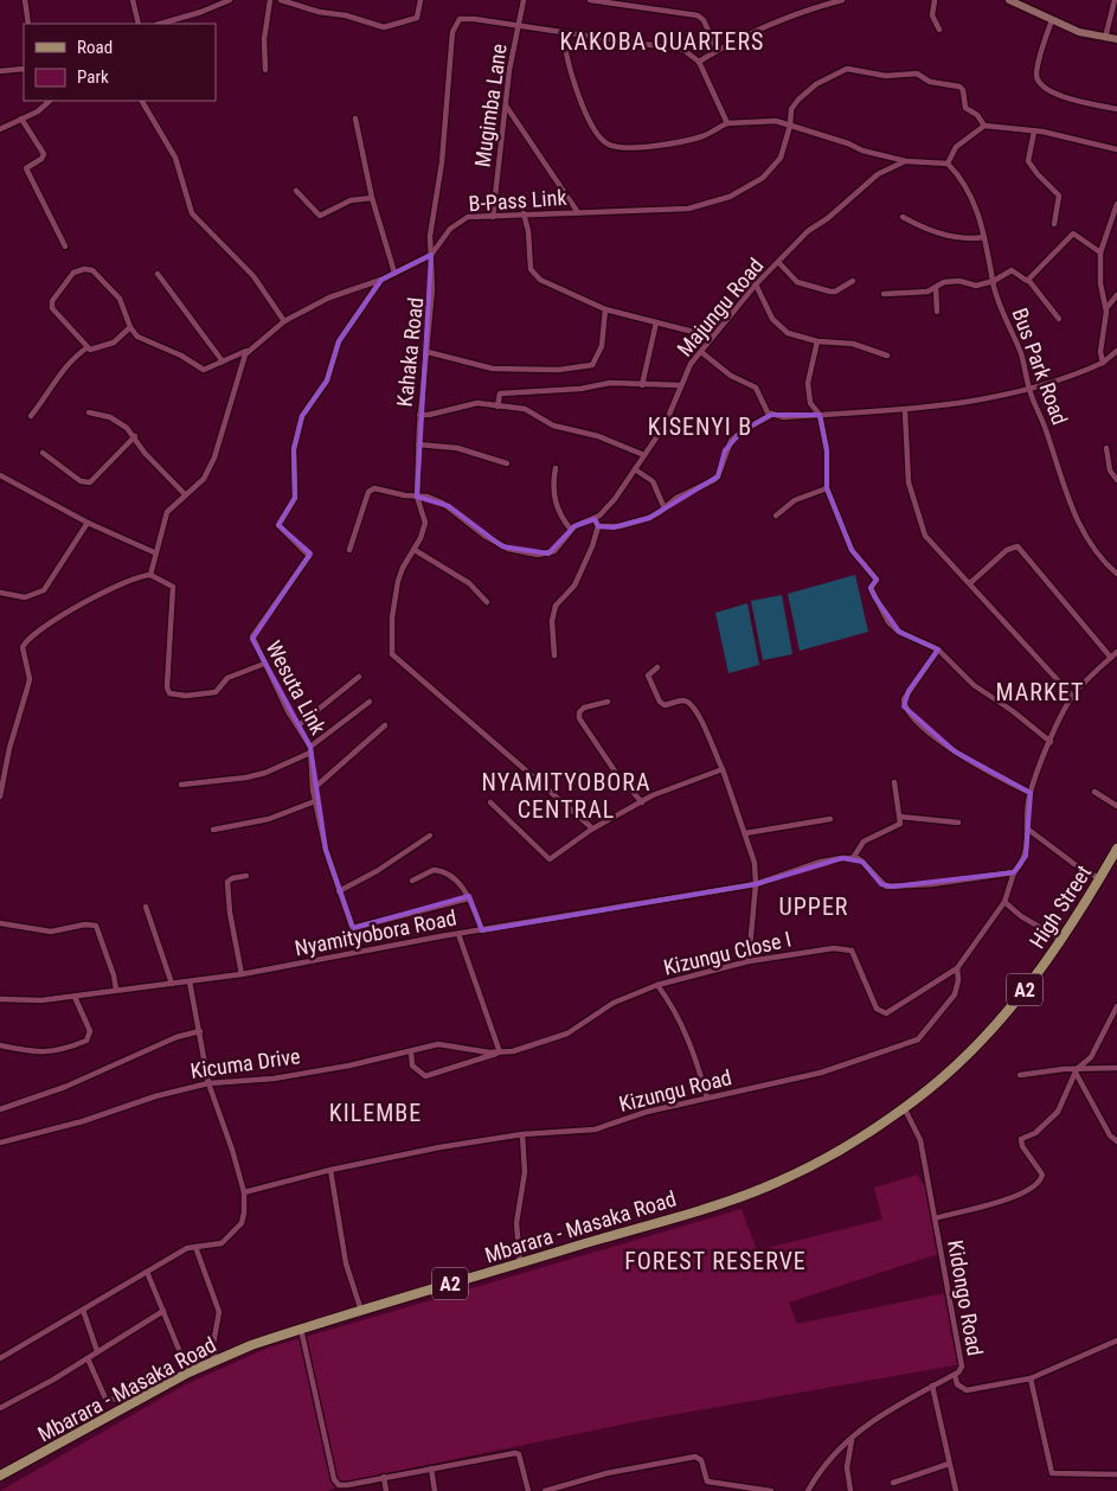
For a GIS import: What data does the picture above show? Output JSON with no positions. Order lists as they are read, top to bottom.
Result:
{
  "streets": {
    "main road": ["High Street", "A2", "Mbarara - Masaka Road"],
    "street": [
      "Mugimba Lane",
      "B-Pass Link",
      "Majungu Road",
      "Kahaka Road",
      "Bus Park Road",
      "Wesuta Link",
      "Nyamityobora Road",
      "Kizungu Close I",
      "Kicuma Drive",
      "Kizungu Road",
      "Kidongo Road"
    ]
  },
  "crossings": [
    ["Mugimba Lane", "B-Pass Link"],
    ["Mugimba Lane", "Kahaka Road"],
    ["B-Pass Link", "Kahaka Road"],
    ["B-Pass Link", "Wesuta Link"],
    ["Wesuta Link", "Nyamityobora Road"],
    ["High Street", "Mbarara - Masaka Road"],
    ["High Street", "Kidongo Road"],
    ["Kizungu Close I", "Kicuma Drive"],
    ["Kizungu Close I", "Kizungu Road"],
    ["Mbarara - Masaka Road", "Kidongo Road"]
  ],
  "districts": [
    "KAKOBA QUARTERS",
    "KISENYI B",
    "MARKET",
    "NYAMITYOBORA CENTRAL",
    "UPPER",
    "KILEMBE",
    "FOREST RESERVE"
  ],
  "legend": ["Road", "Park"]
}
